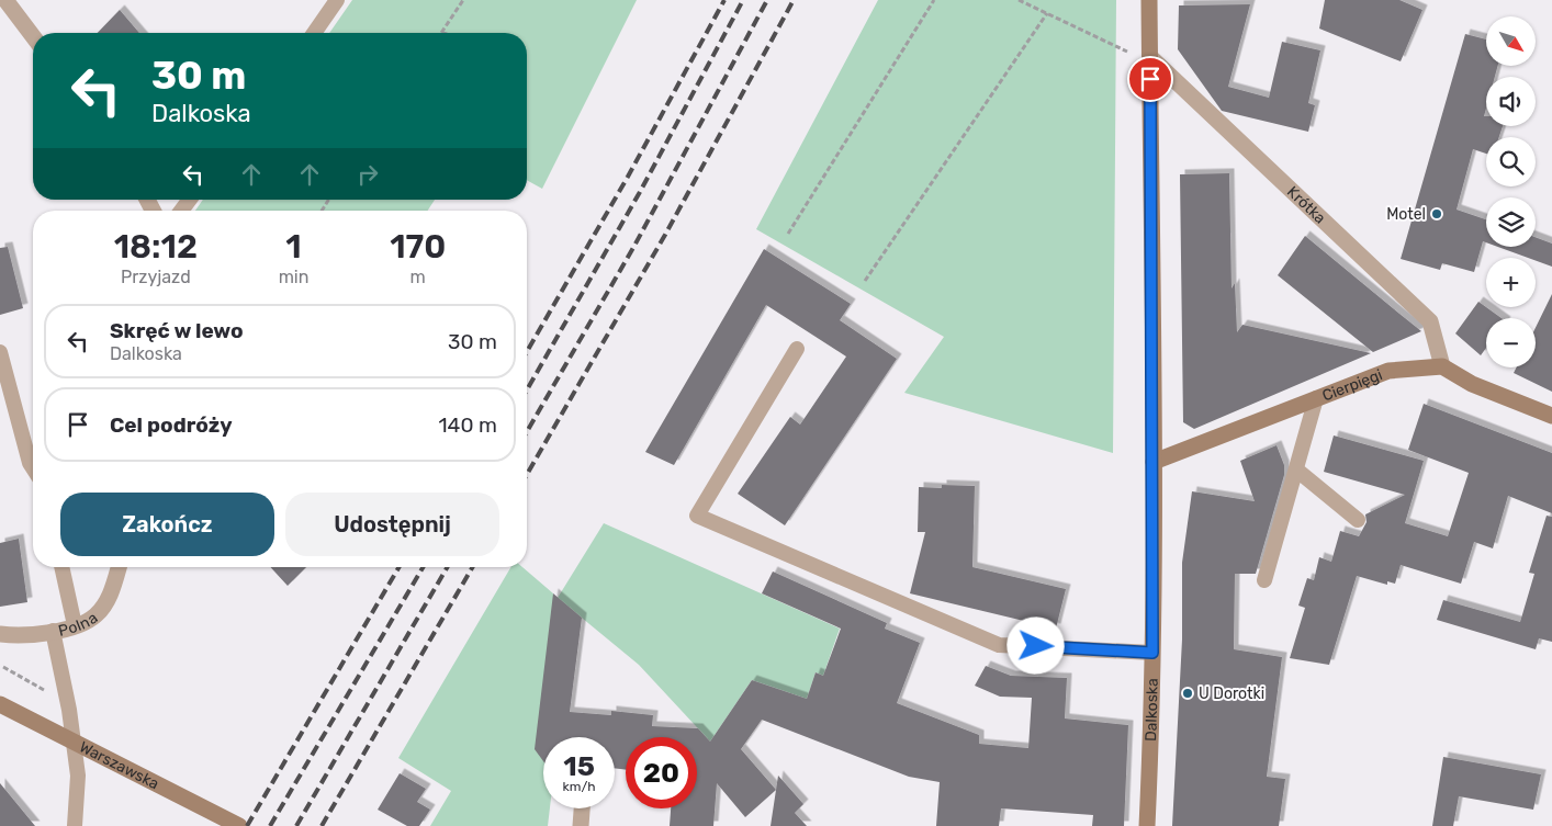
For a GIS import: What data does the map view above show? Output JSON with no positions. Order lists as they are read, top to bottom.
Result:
{
  "streets": {
    "street": [
      "Krótka",
      "Cierpięgi",
      "Polna",
      "Dalkoska",
      "Warszawska"
    ]
  },
  "crossings": [
    ["Krótka", "Cierpięgi"],
    ["Krótka", "Dalkoska"],
    ["Cierpięgi", "Dalkoska"]
  ],
  "places": ["Motel", "U Dorotki"],
  "north": "bottom right",
  "page": {
    "map_buttons": ["+", "−"],
    "turn": ["30 m", "Dalkoska"],
    "eta": [
      "18:12",
      "Przyjazd",
      "1",
      "min",
      "170",
      "m"
    ],
    "list": [
      {
        "name": "Skręć w lewo",
        "note": "Dalkoska",
        "value": "30 m"
      },
      {
        "name": "Cel podróży",
        "value": "140 m"
      }
    ],
    "buttons": ["Zakończ", "Udostępnij"],
    "speed": "15 km/h",
    "limit": "20"
  }
}
